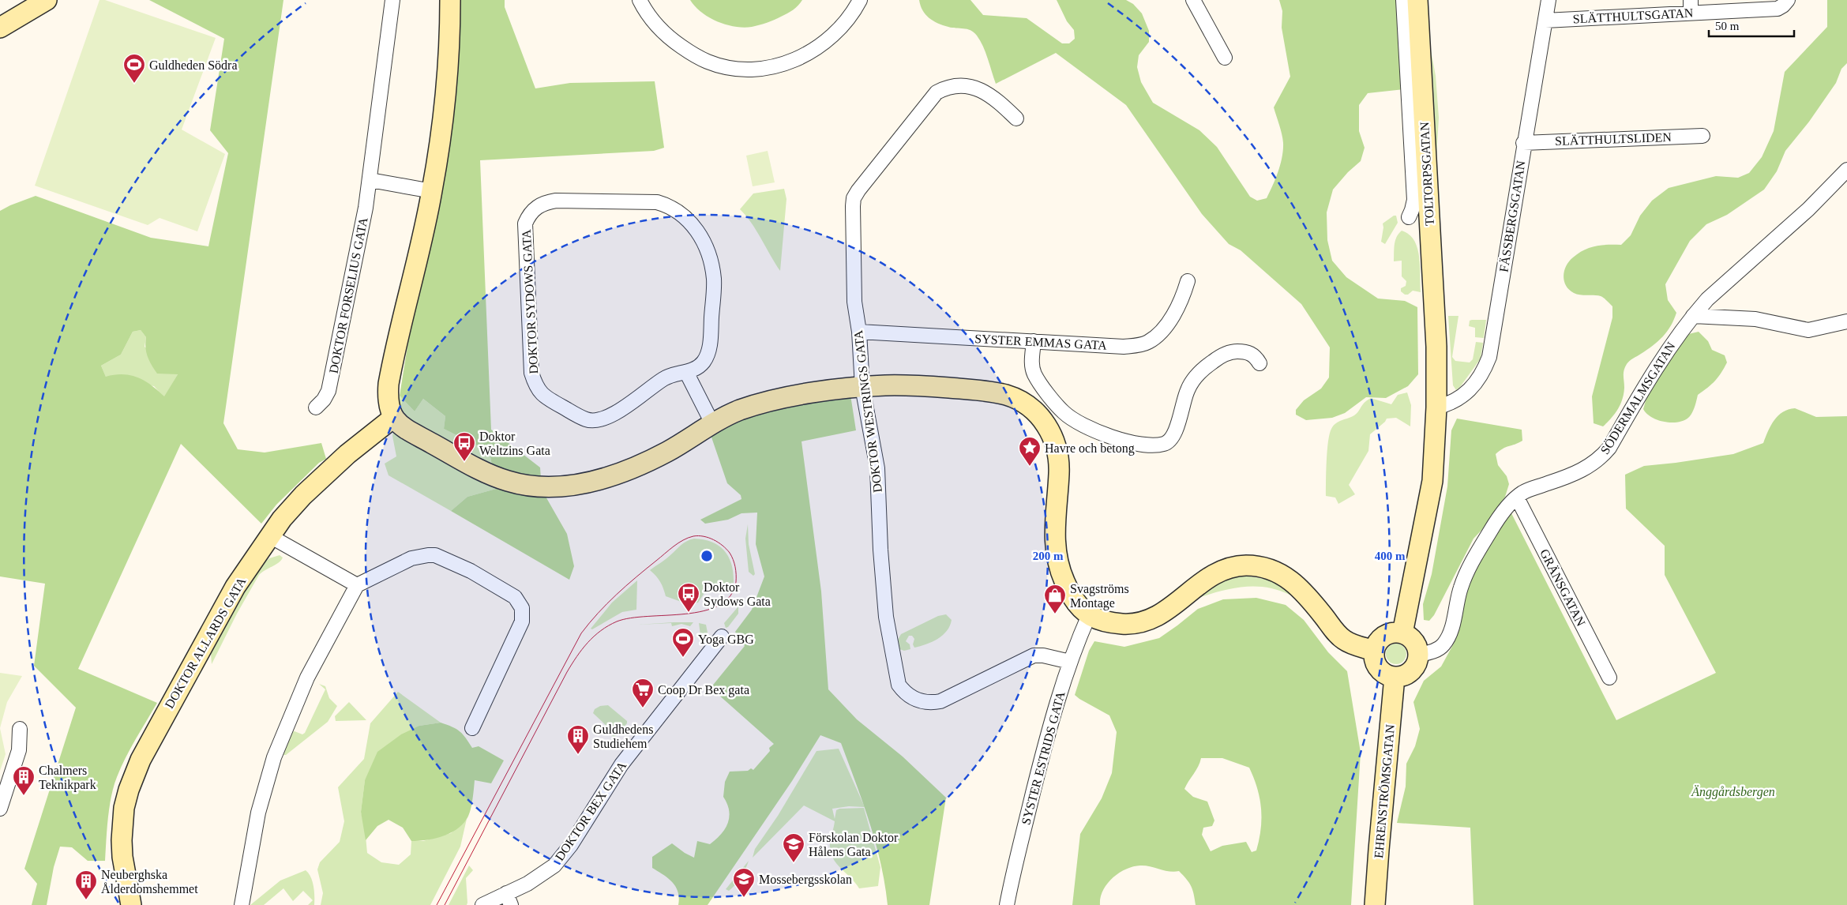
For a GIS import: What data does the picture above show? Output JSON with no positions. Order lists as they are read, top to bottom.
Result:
{
  "streets": {
    "street": [
      "SLÄTTHULTSGATAN",
      "SLÄTTHULTSLIDEN",
      "TOLTORPSGATAN",
      "FÄSSBERGSGATAN",
      "DOKTOR FORSELIUS GATA",
      "DOKTOR SYDOWS GATA",
      "SYSTER EMMAS GATA",
      "SÖDERMALMSGATAN",
      "DOKTOR WESTRINGS GATA",
      "GRÄNSGATAN",
      "DOKTOR ALLARDS GATA",
      "SYSTER ESTRIDS GATA",
      "EHRENSTRÖMSGATAN",
      "DOKTOR BEX GATA"
    ]
  },
  "crossings": [
    ["SLÄTTHULTSGATAN", "FÄSSBERGSGATAN"],
    ["SLÄTTHULTSLIDEN", "FÄSSBERGSGATAN"],
    ["TOLTORPSGATAN", "FÄSSBERGSGATAN"],
    ["SYSTER EMMAS GATA", "DOKTOR WESTRINGS GATA"],
    ["SÖDERMALMSGATAN", "GRÄNSGATAN"],
    ["SÖDERMALMSGATAN", "EHRENSTRÖMSGATAN"],
    ["DOKTOR WESTRINGS GATA", "SYSTER ESTRIDS GATA"]
  ],
  "parks": ["Änggårdsbergen"],
  "places": {
    "sports": ["Guldheden Södra", "Yoga GBG"],
    "bus stop": ["Doktor Weltzins Gata", "Doktor Sydows Gata"],
    "place": ["Havre och betong"],
    "shop": ["Svagströms Montage"],
    "supermarket": ["Coop Dr Bex gata"],
    "building": ["Guldhedens Studiehem", "Chalmers Teknikpark", "Neuberghska Ålderdomshemmet"],
    "school or university": ["Förskolan Doktor Hålens Gata", "Mossebergsskolan"]
  },
  "scale_bar": "50 m",
  "rings": ["200 m", "400 m"]
}
